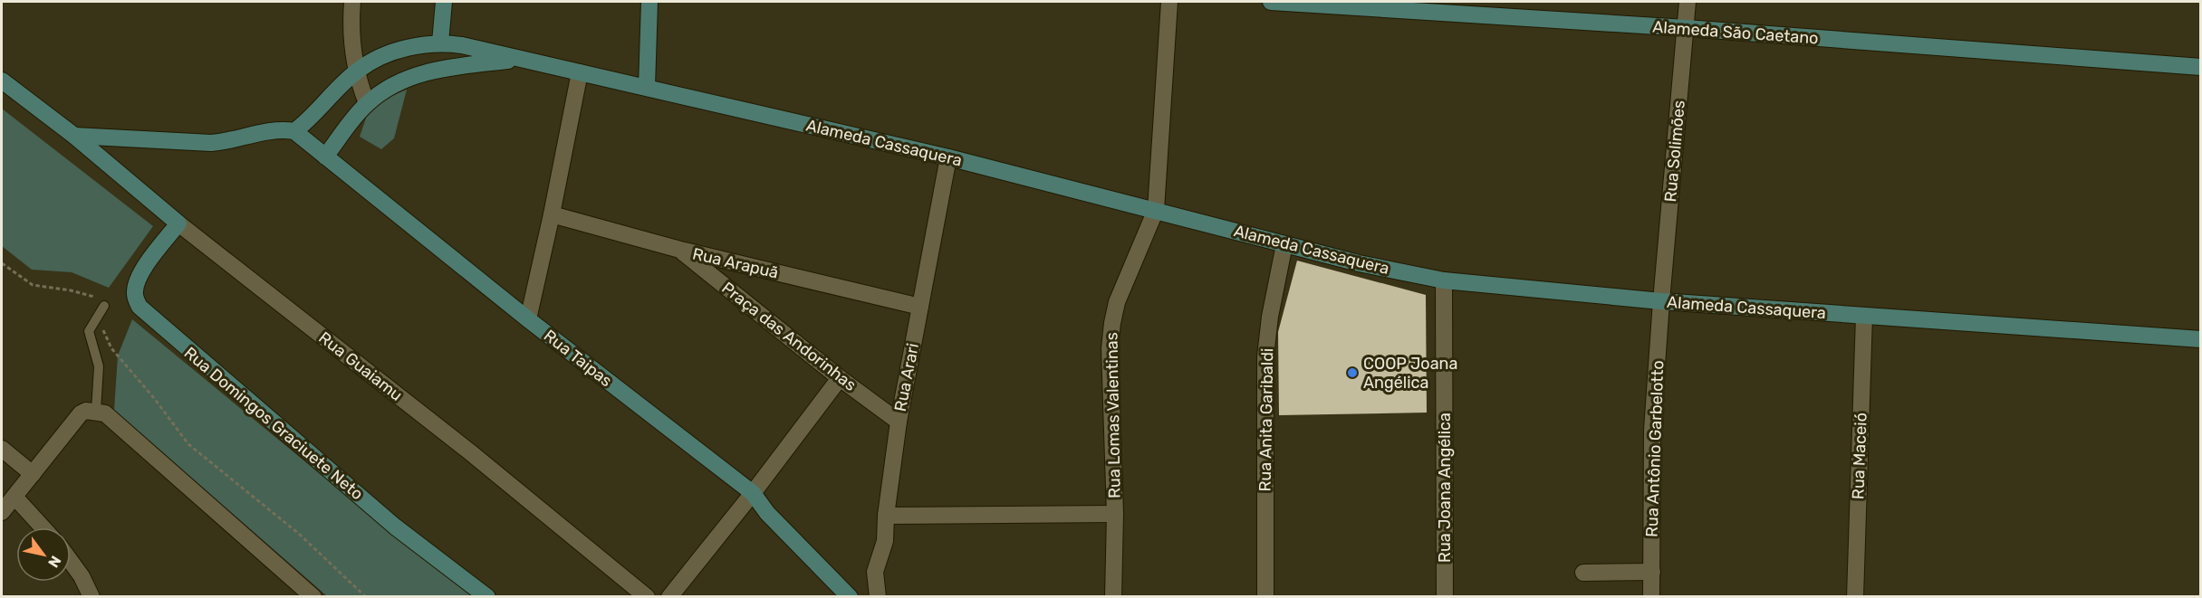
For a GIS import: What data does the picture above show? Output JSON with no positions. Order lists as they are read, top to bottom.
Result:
{
  "streets": {
    "street": [
      "Alameda São Caetano",
      "Alameda Cassaquera",
      "Rua Solimões",
      "Rua Arapuã",
      "Praça das Andorinhas",
      "Rua Taipas",
      "Rua Guaiamu",
      "Rua Arari",
      "Rua Lomas Valentinas",
      "Rua Anita Garibaldi",
      "Rua Domingos Graciuete Neto",
      "Rua Antônio Garbelotto",
      "Rua Maceió",
      "Rua Joana Angélica"
    ]
  },
  "crossings": [
    ["Alameda São Caetano", "Rua Solimões"],
    ["Alameda Cassaquera", "Rua Solimões"],
    ["Alameda Cassaquera", "Rua Arari"],
    ["Alameda Cassaquera", "Rua Lomas Valentinas"],
    ["Alameda Cassaquera", "Rua Anita Garibaldi"],
    ["Alameda Cassaquera", "Rua Antônio Garbelotto"],
    ["Alameda Cassaquera", "Rua Maceió"],
    ["Alameda Cassaquera", "Rua Joana Angélica"],
    ["Rua Solimões", "Rua Antônio Garbelotto"],
    ["Rua Arapuã", "Praça das Andorinhas"],
    ["Rua Arapuã", "Rua Arari"],
    ["Praça das Andorinhas", "Rua Arari"],
    ["Rua Guaiamu", "Rua Domingos Graciuete Neto"]
  ],
  "places": ["COOP Joana Angélica"],
  "north": "bottom right"
}
